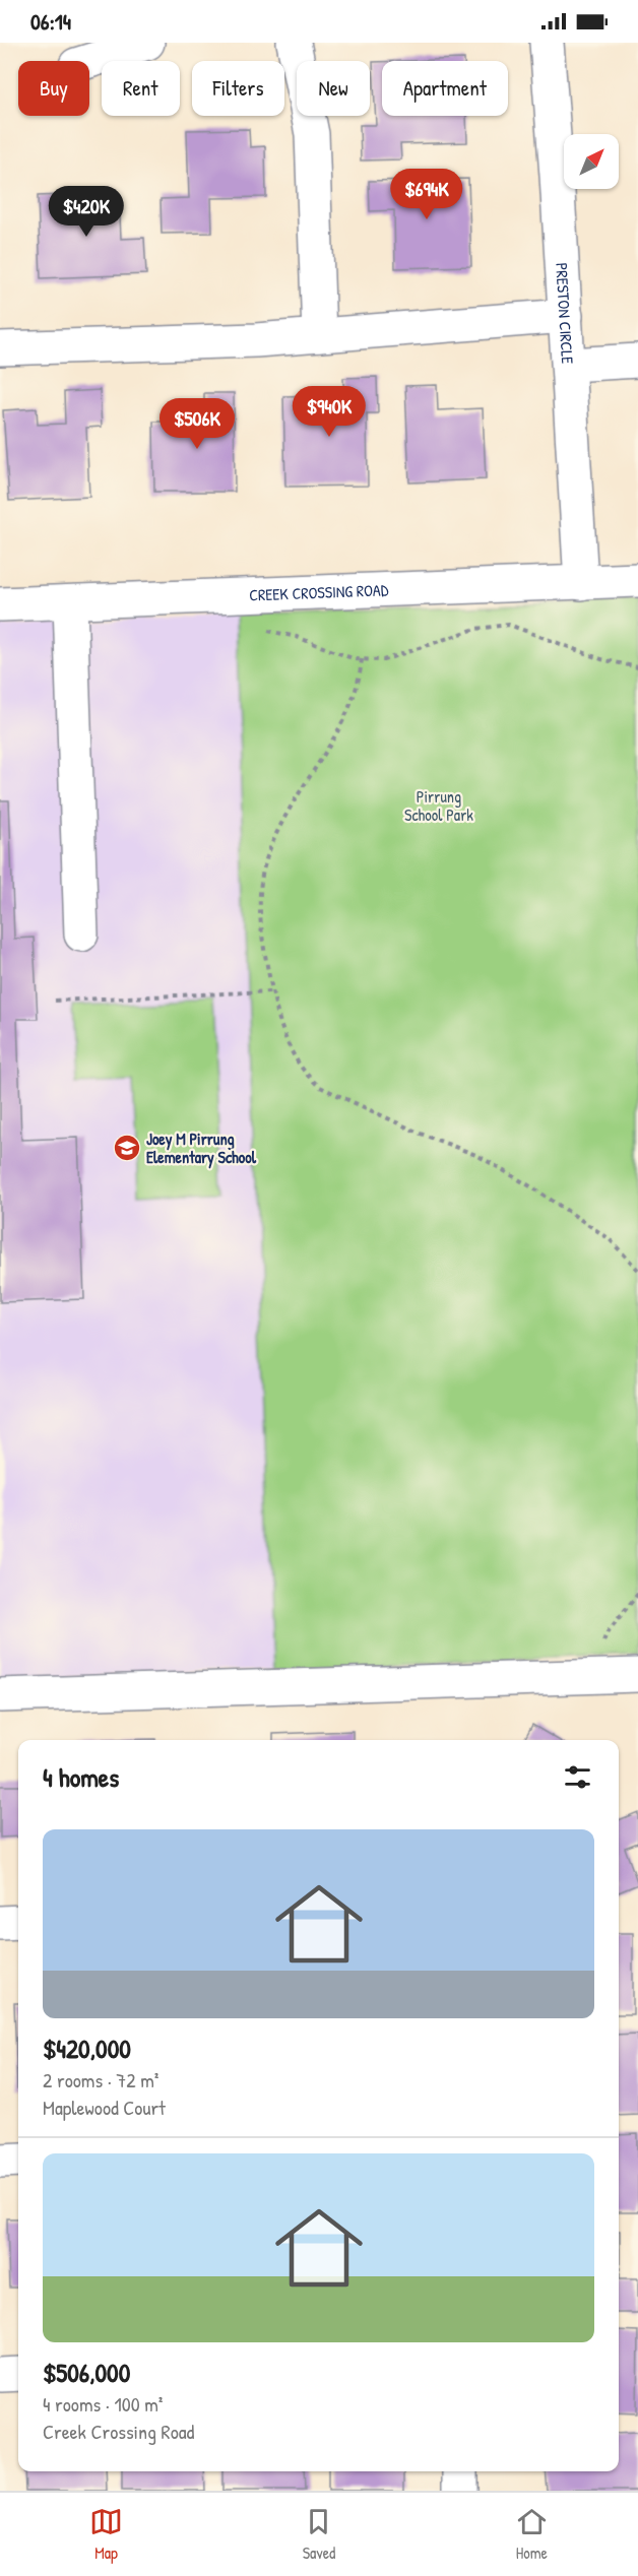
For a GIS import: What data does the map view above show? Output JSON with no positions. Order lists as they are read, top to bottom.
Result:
{
  "streets": {
    "street": ["PRESTON CIRCLE", "CREEK CROSSING ROAD"]
  },
  "crossings": [
    ["PRESTON CIRCLE", "CREEK CROSSING ROAD"]
  ],
  "parks": ["Pirrung School Park"],
  "places": {
    "school or university": ["Joey M Pirrung Elementary School"]
  },
  "north": "top right",
  "page": {
    "status": "06:14",
    "chip": [
      "Buy",
      "Rent",
      "Filters",
      "New",
      "Apartment"
    ],
    "price": [
      "$694K",
      "$420K",
      "$940K",
      "$506K"
    ],
    "heading": "4 homes",
    "list": [
      {
        "name": "$420,000",
        "note": "2 rooms · 72 m² · Maplewood Court"
      },
      {
        "name": "$506,000",
        "note": "4 rooms · 100 m² · Creek Crossing Road"
      }
    ],
    "tabs": ["Map", "Saved", "Home"]
  }
}
